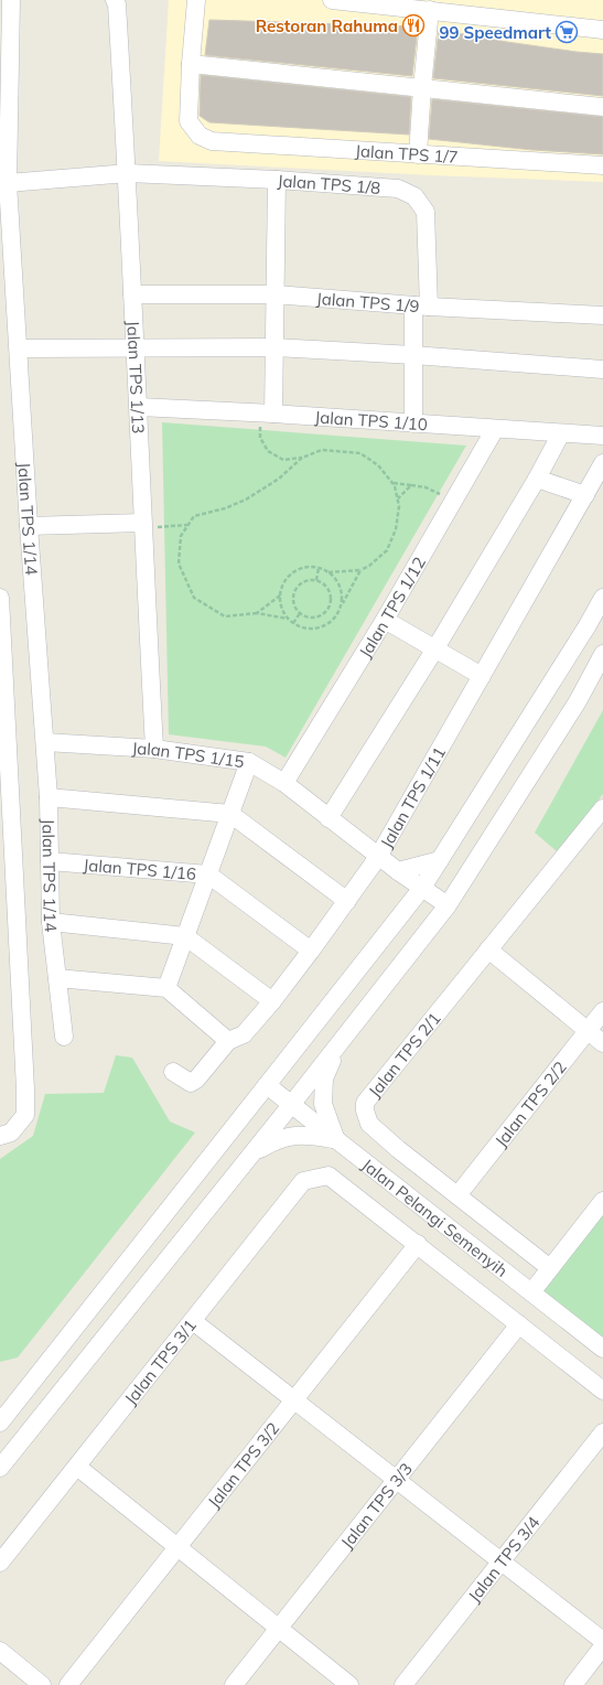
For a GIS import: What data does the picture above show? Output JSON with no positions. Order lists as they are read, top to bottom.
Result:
{
  "streets": {
    "street": [
      "Jalan TPS 1/7",
      "Jalan TPS 1/8",
      "Jalan TPS 1/9",
      "Jalan TPS 1/13",
      "Jalan TPS 1/10",
      "Jalan TPS 1/14",
      "Jalan TPS 1/12",
      "Jalan TPS 1/15",
      "Jalan TPS 1/11",
      "Jalan TPS 1/16",
      "Jalan TPS 2/1",
      "Jalan TPS 2/2",
      "Jalan Pelangi Semenyih",
      "Jalan TPS 3/1",
      "Jalan TPS 3/2",
      "Jalan TPS 3/3",
      "Jalan TPS 3/4"
    ]
  },
  "crossings": [
    ["Jalan TPS 1/8", "Jalan TPS 1/9"],
    ["Jalan TPS 1/8", "Jalan TPS 1/13"],
    ["Jalan TPS 1/8", "Jalan TPS 1/10"],
    ["Jalan TPS 1/8", "Jalan TPS 1/14"],
    ["Jalan TPS 1/9", "Jalan TPS 1/13"],
    ["Jalan TPS 1/13", "Jalan TPS 1/10"],
    ["Jalan TPS 1/13", "Jalan TPS 1/15"],
    ["Jalan TPS 1/10", "Jalan TPS 1/12"],
    ["Jalan TPS 1/14", "Jalan TPS 1/15"],
    ["Jalan TPS 1/14", "Jalan TPS 1/16"],
    ["Jalan TPS 1/12", "Jalan TPS 1/15"],
    ["Jalan TPS 1/15", "Jalan TPS 1/11"],
    ["Jalan TPS 1/11", "Jalan TPS 1/16"],
    ["Jalan TPS 2/1", "Jalan TPS 2/2"],
    ["Jalan TPS 3/1", "Jalan TPS 3/2"]
  ],
  "places": {
    "restaurant": ["Restoran Rahuma"],
    "supermarket": ["99 Speedmart"]
  }
}
